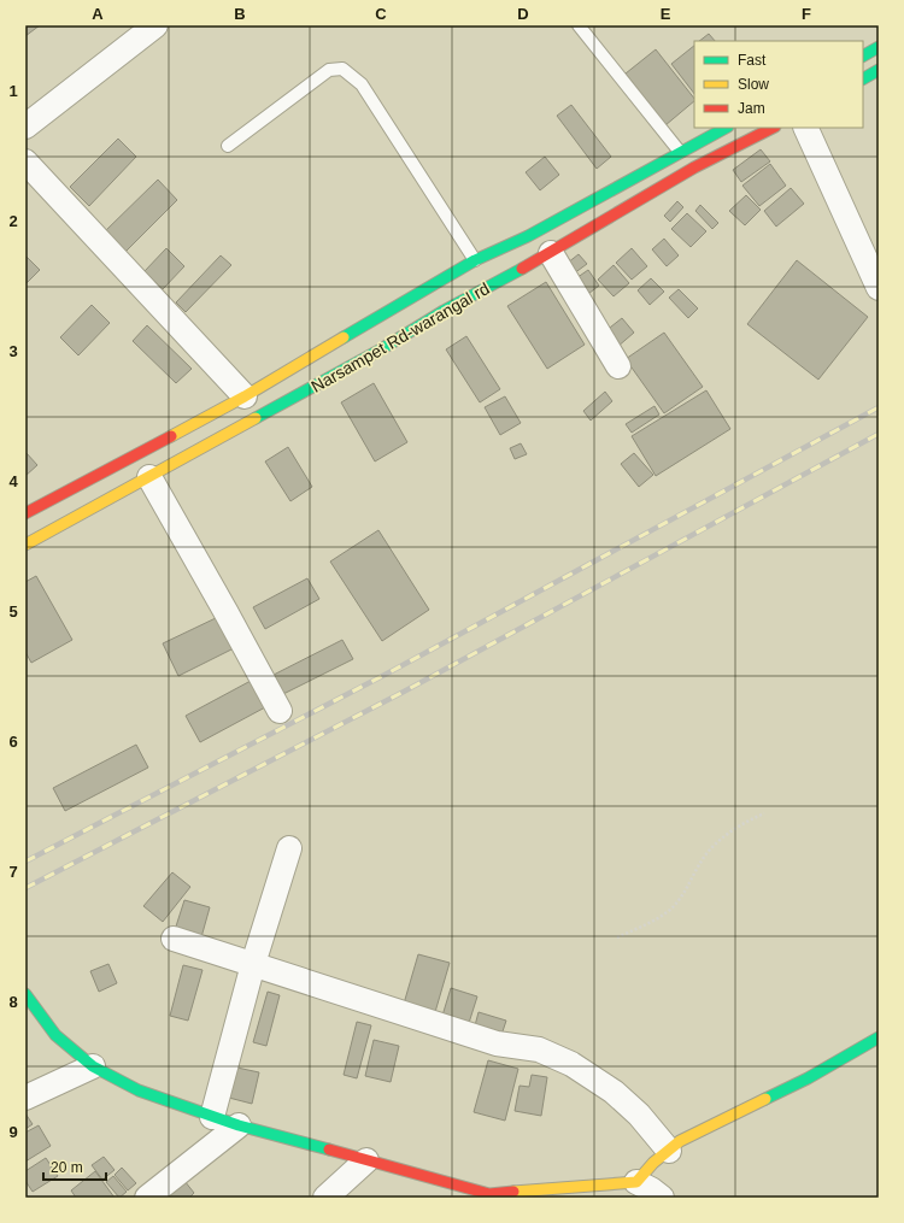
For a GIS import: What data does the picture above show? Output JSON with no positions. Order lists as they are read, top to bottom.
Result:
{
  "streets": {
    "main road": ["Narsampet Rd-warangal rd"]
  },
  "legend": ["Fast", "Slow", "Jam"],
  "scale_bar": "20 m",
  "grid": {
    "columns": [
      "A",
      "B",
      "C",
      "D",
      "E",
      "F"
    ],
    "rows": [
      "1",
      "2",
      "3",
      "4",
      "5",
      "6",
      "7",
      "8",
      "9"
    ]
  }
}
